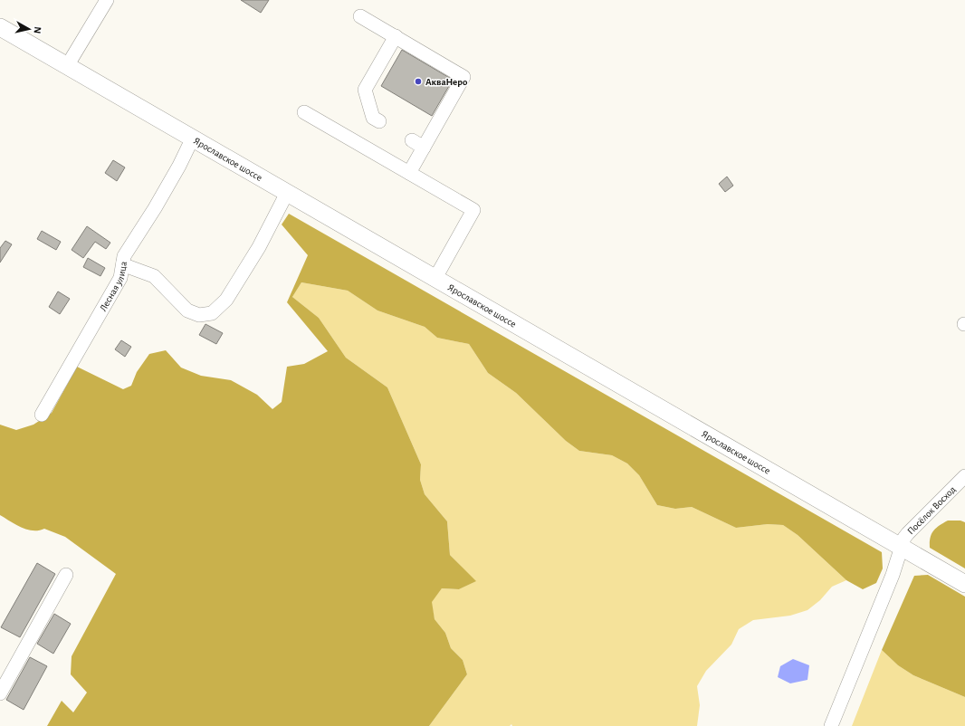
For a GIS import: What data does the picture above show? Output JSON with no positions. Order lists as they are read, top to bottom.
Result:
{
  "streets": {
    "main road": ["Ярославское шоссе"],
    "street": ["Лесная улица", "Посёлок Восход"]
  },
  "crossings": [
    ["Ярославское шоссе", "Лесная улица"],
    ["Ярославское шоссе", "Посёлок Восход"]
  ],
  "places": ["АкваНеро"],
  "north": "right"
}
